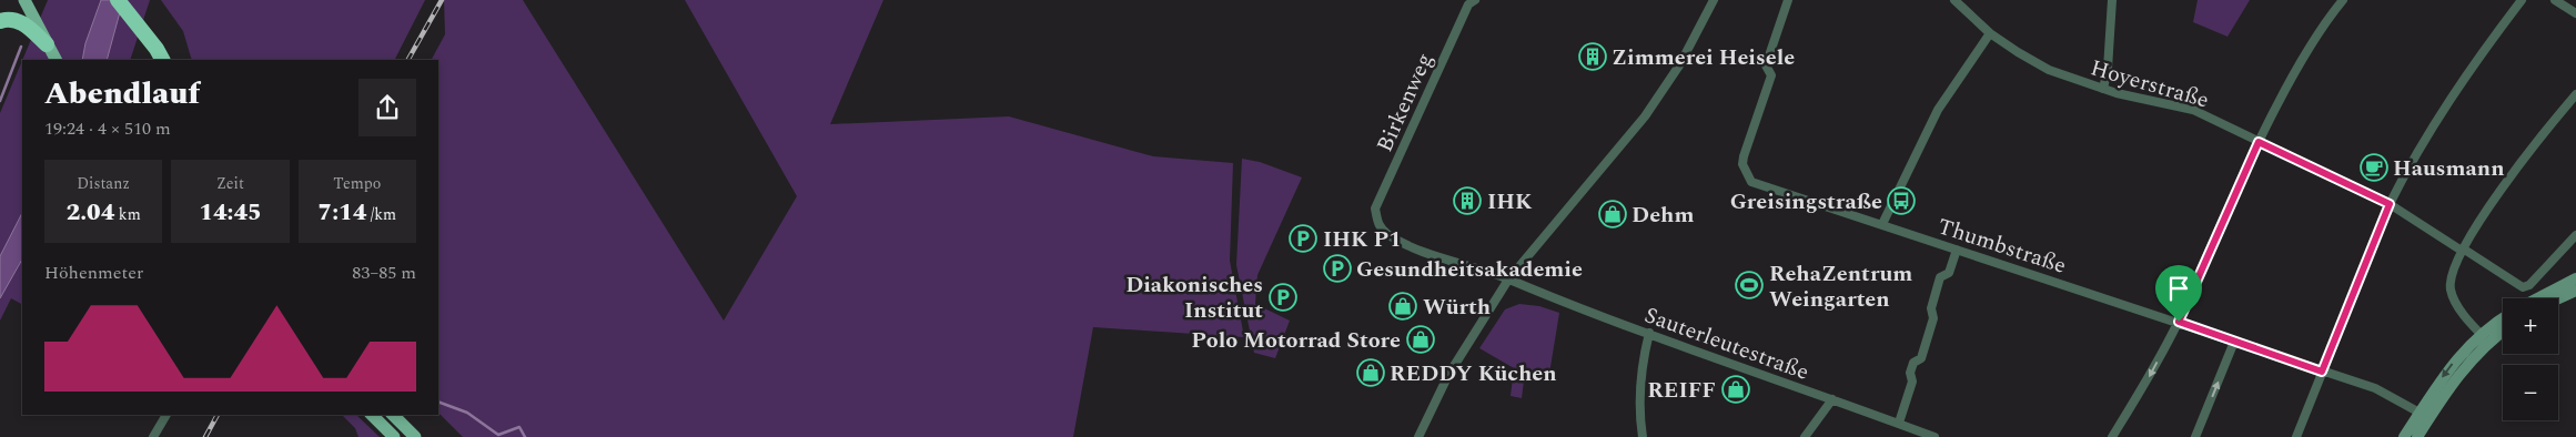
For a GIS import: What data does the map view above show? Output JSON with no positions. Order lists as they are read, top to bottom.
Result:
{
  "streets": {
    "street": [
      "Hoyerstraße",
      "Birkenweg",
      "Thumbstraße",
      "Sauterleutestraße"
    ]
  },
  "crossings": [
    ["Birkenweg", "Sauterleutestraße"]
  ],
  "places": {
    "building": ["Zimmerei Heisele", "IHK"],
    "cafe": ["Hausmann"],
    "bus stop": ["Greisingstraße"],
    "shop": [
      "Dehm",
      "Würth",
      "Polo Motorrad Store",
      "REDDY Küchen",
      "REIFF"
    ],
    "parking": ["IHK P1", "Gesundheitsakademie", "Diakonisches Institut"],
    "sports": ["RehaZentrum Weingarten"]
  },
  "page": {
    "heading": ["Abendlauf", "19:24 · 4 × 510 m"],
    "stats": [
      ["Distanz", "2.04 km"],
      ["Zeit", "14:45"],
      ["Tempo", "7:14 /km"]
    ],
    "chart": ["Höhenmeter", "83–85 m"],
    "map_buttons": ["+", "−"]
  }
}
